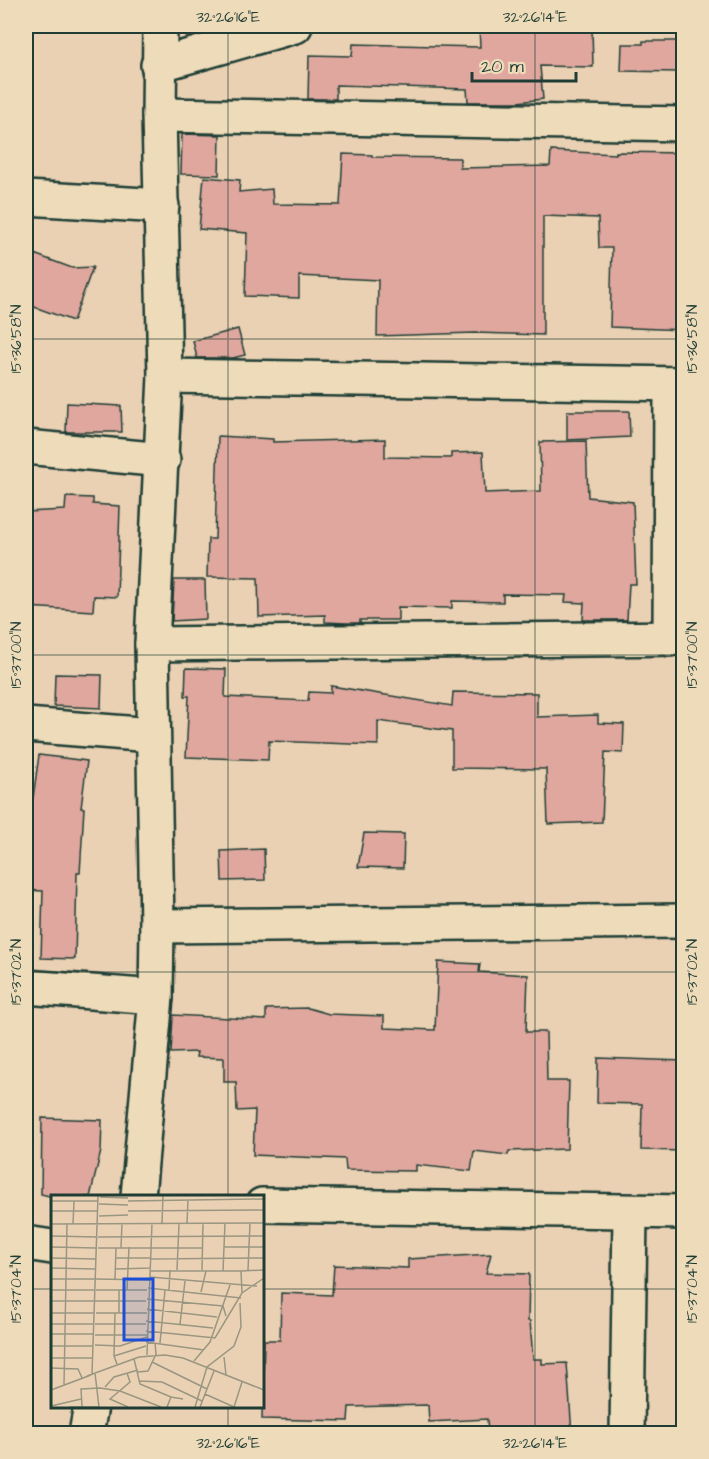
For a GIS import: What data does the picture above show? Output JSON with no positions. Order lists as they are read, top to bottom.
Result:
{
  "scale_bar": "20 m",
  "coordinates": [
    "32°26'16\"E",
    "32°26'14\"E",
    "15°36'58\"N",
    "15°37'00\"N",
    "15°37'02\"N",
    "15°37'04\"N"
  ]
}
